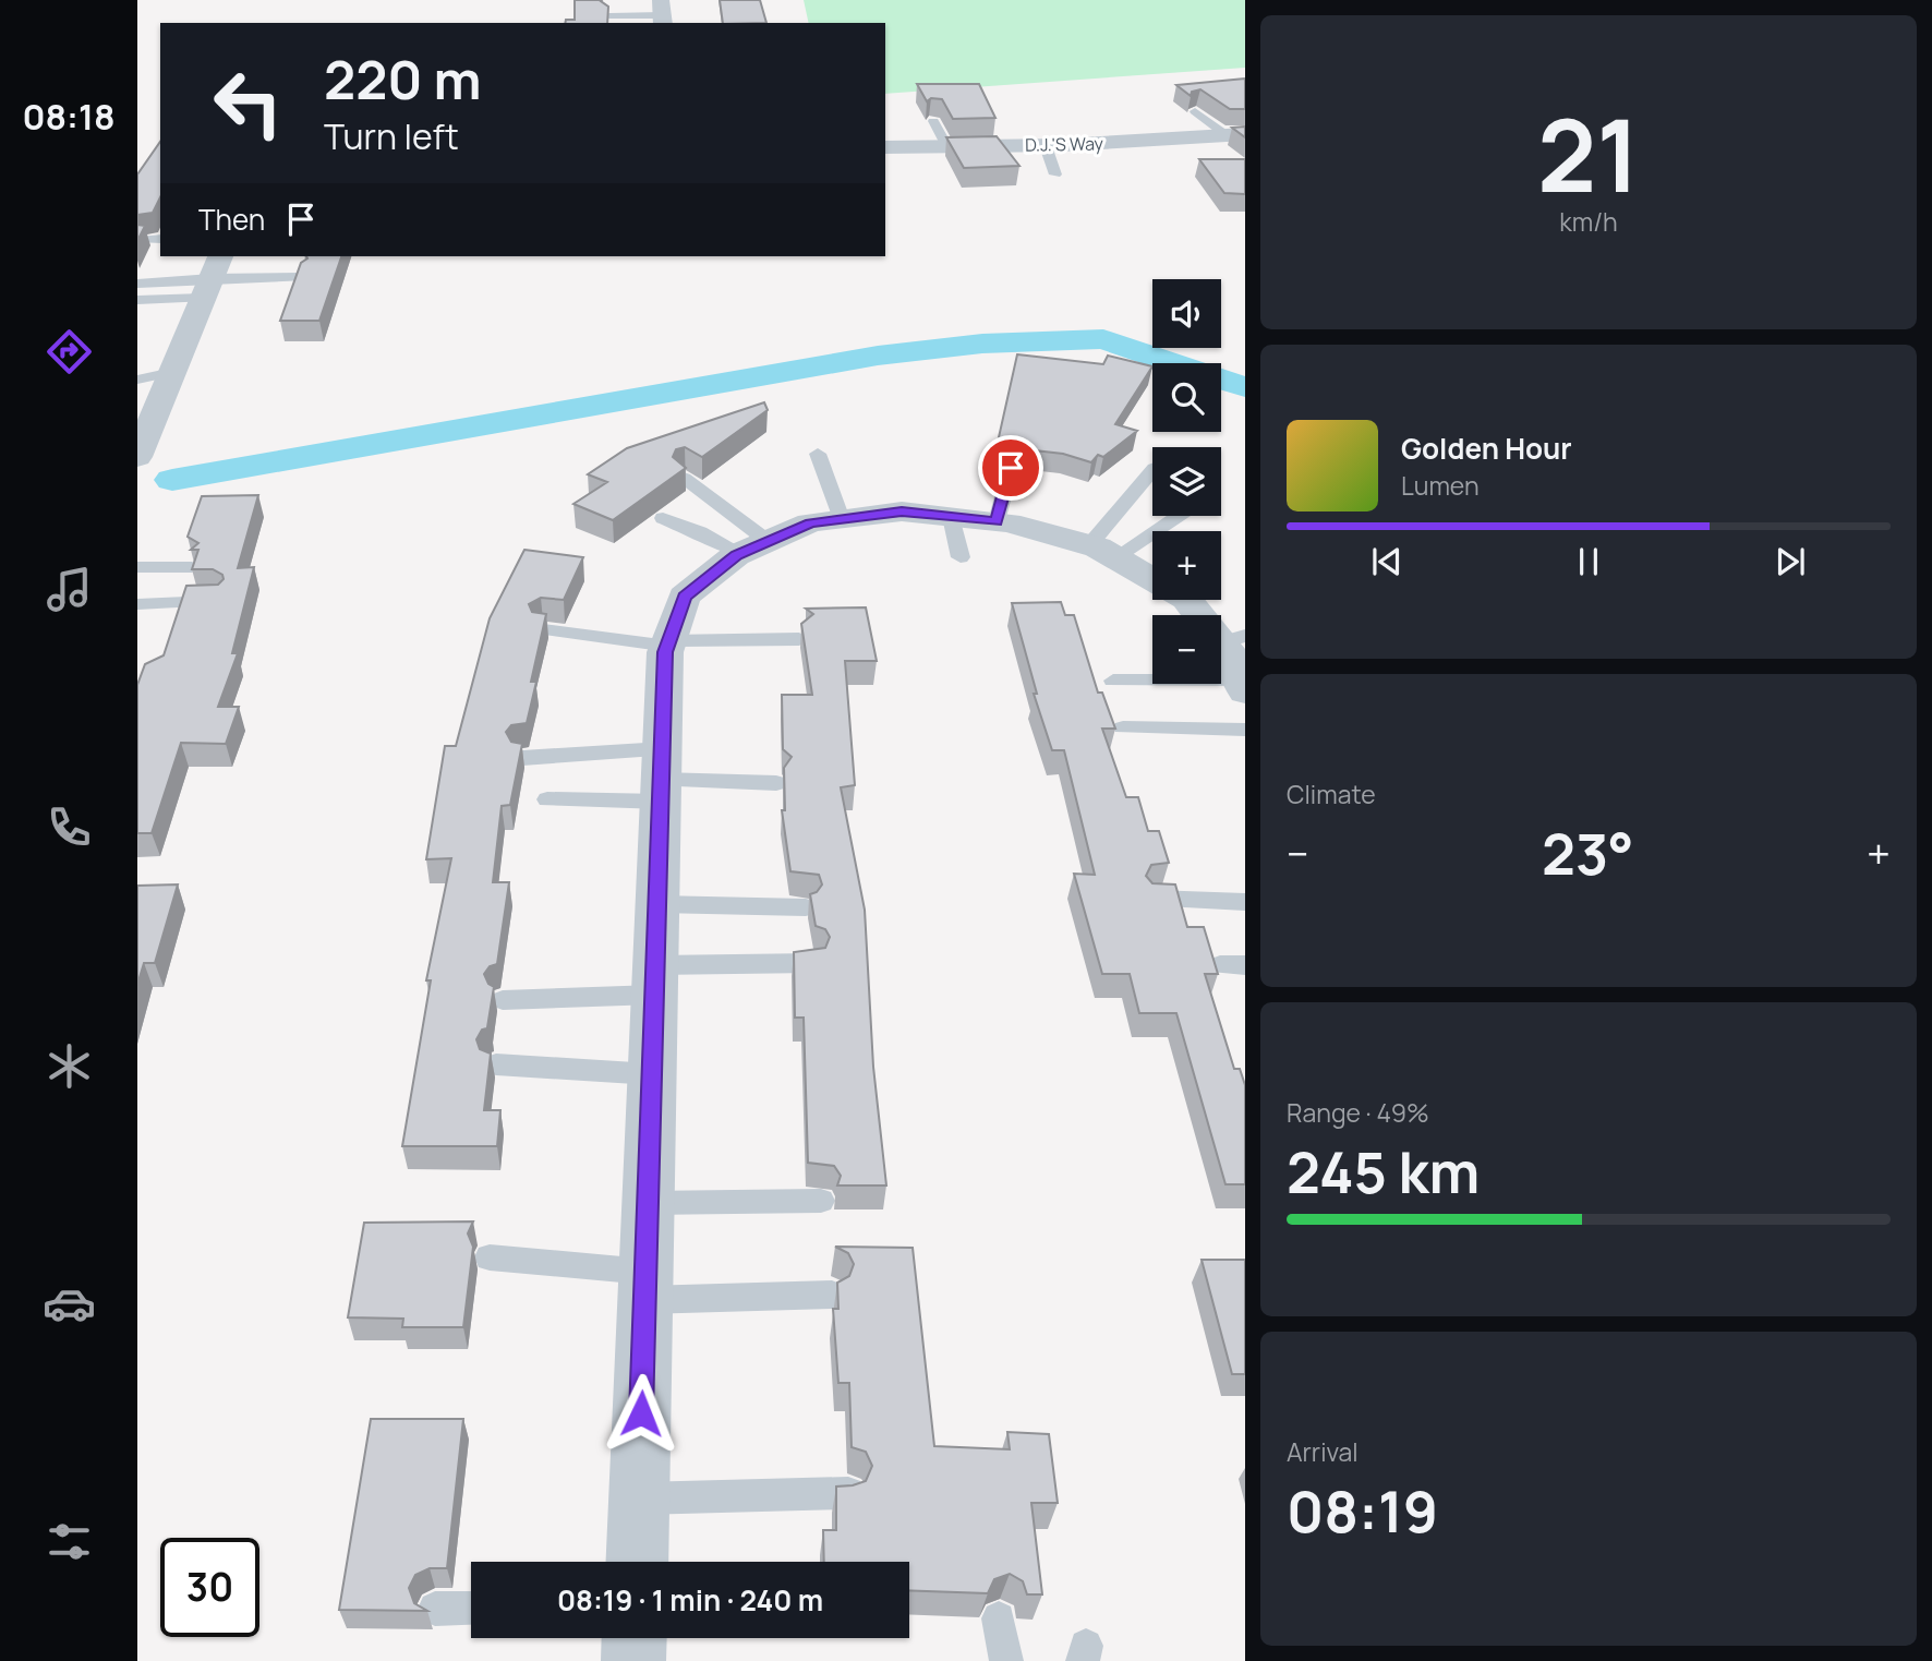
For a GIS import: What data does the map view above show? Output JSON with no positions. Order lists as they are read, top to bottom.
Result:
{
  "streets": {
    "street": ["D.J.'S Way"]
  },
  "page": {
    "tabs": "08:18",
    "tile": [
      ["21", "km/h"],
      "Climate",
      ["Range · 49%", "245 km"],
      ["Arrival", "08:19"]
    ],
    "turn": ["220 m", "Turn left"],
    "then": "Then",
    "map_buttons": ["+", "−"],
    "song": ["Golden Hour", "Lumen"],
    "heat": ["−", "23°", "+"],
    "limit": "30",
    "trip": "08:19 · 1 min · 240 m"
  }
}
